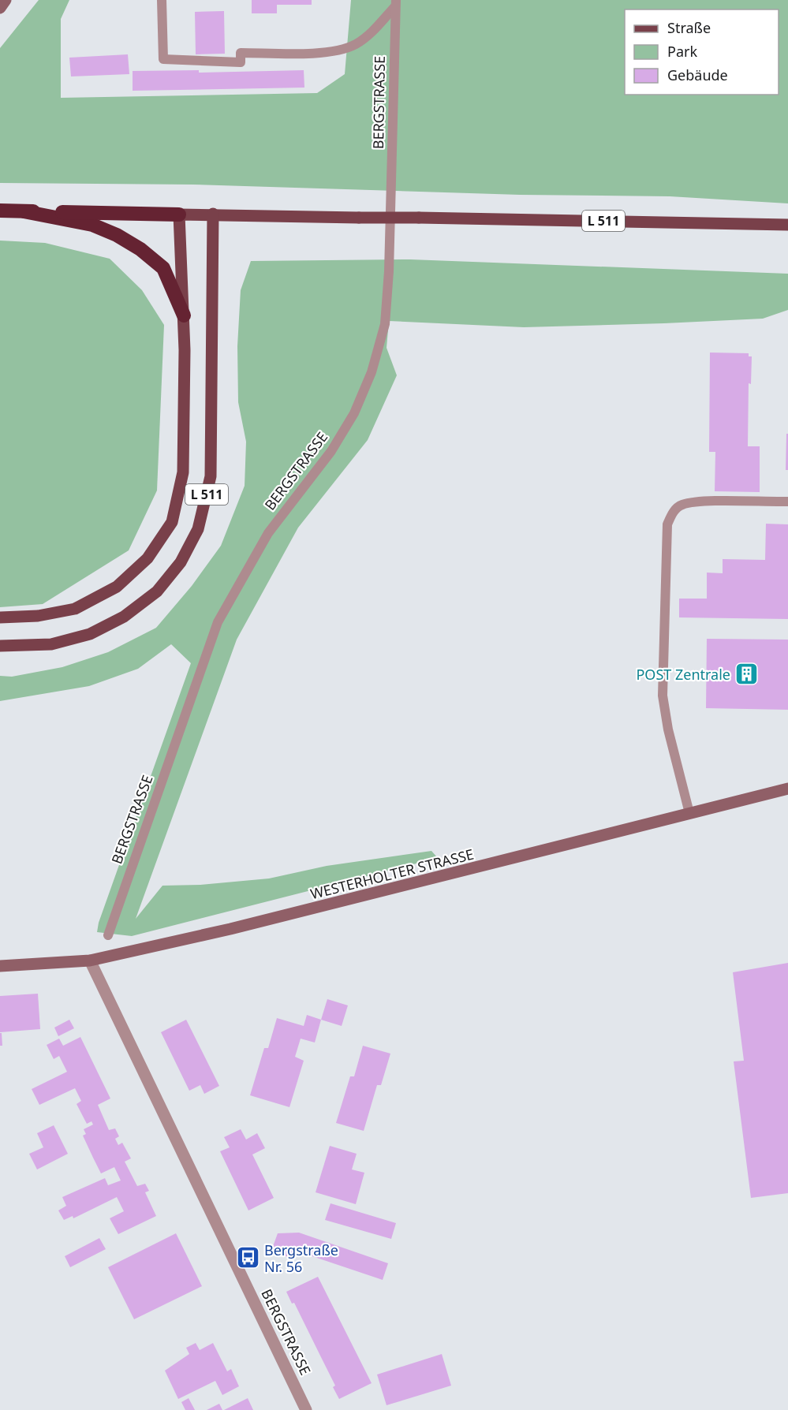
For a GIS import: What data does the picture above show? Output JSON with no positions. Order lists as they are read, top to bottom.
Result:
{
  "streets": {
    "highway": ["L 511"],
    "street": ["BERGSTRASSE", "WESTERHOLTER STRASSE"]
  },
  "crossings": [
    ["BERGSTRASSE", "WESTERHOLTER STRASSE"]
  ],
  "places": {
    "building": ["POST Zentrale"],
    "bus stop": ["Bergstraße Nr. 56"]
  },
  "legend": ["Straße", "Park", "Gebäude"]
}
